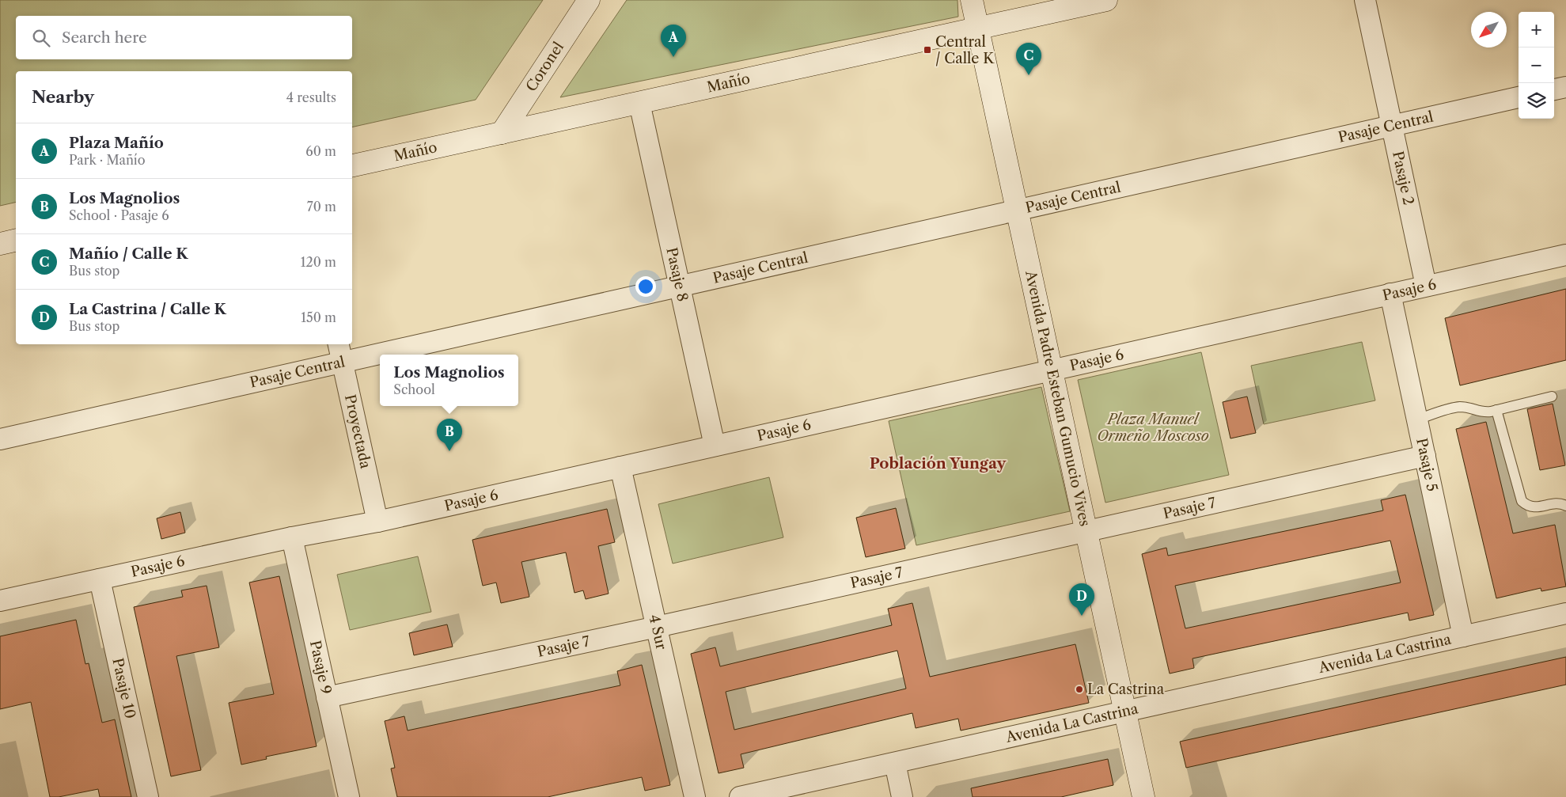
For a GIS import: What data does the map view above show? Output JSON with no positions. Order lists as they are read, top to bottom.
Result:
{
  "streets": {
    "street": [
      "Coronel",
      "Mañío",
      "Pasaje Central",
      "Pasaje 2",
      "Pasaje 8",
      "Pasaje 6",
      "Avenida Padre Esteban Gumucio Vives",
      "Proyectada",
      "Pasaje 5",
      "Pasaje 7",
      "4 Sur",
      "Avenida La Castrina",
      "Pasaje 9",
      "Pasaje 10"
    ]
  },
  "crossings": [
    ["Coronel", "Mañío"],
    ["Mañío", "Pasaje 8"],
    ["Mañío", "Avenida Padre Esteban Gumucio Vives"],
    ["Pasaje Central", "Pasaje 2"],
    ["Pasaje Central", "Pasaje 8"],
    ["Pasaje Central", "Avenida Padre Esteban Gumucio Vives"],
    ["Pasaje Central", "Proyectada"],
    ["Pasaje 2", "Pasaje 6"],
    ["Pasaje 8", "Pasaje 6"],
    ["Pasaje 6", "Avenida Padre Esteban Gumucio Vives"],
    ["Pasaje 6", "Proyectada"],
    ["Pasaje 6", "Pasaje 5"],
    ["Pasaje 6", "4 Sur"],
    ["Pasaje 6", "Pasaje 9"],
    ["Pasaje 6", "Pasaje 10"],
    ["Avenida Padre Esteban Gumucio Vives", "Pasaje 7"],
    ["Avenida Padre Esteban Gumucio Vives", "Avenida La Castrina"],
    ["Pasaje 5", "Pasaje 7"],
    ["Pasaje 5", "Avenida La Castrina"],
    ["Pasaje 7", "4 Sur"],
    ["Pasaje 7", "Pasaje 9"]
  ],
  "districts": ["Población Yungay"],
  "parks": ["Plaza Manuel Ormeño Moscoso"],
  "places": {
    "transit": ["Central / Calle K"],
    "other": ["La Castrina"]
  },
  "north": "bottom left",
  "page": {
    "map_buttons": ["+", "−"],
    "search": "Search here",
    "pins": [
      "A",
      "C",
      "B",
      "D"
    ],
    "heading": ["Nearby", "4 results"],
    "list": [
      {
        "mark": "A",
        "name": "Plaza Mañío",
        "note": "Park · Mañío",
        "value": "60 m"
      },
      {
        "mark": "B",
        "name": "Los Magnolios",
        "note": "School · Pasaje 6",
        "value": "70 m"
      },
      {
        "mark": "C",
        "name": "Mañío / Calle K",
        "note": "Bus stop",
        "value": "120 m"
      },
      {
        "mark": "D",
        "name": "La Castrina / Calle K",
        "note": "Bus stop",
        "value": "150 m"
      }
    ],
    "popup": ["Los Magnolios", "School"]
  }
}
